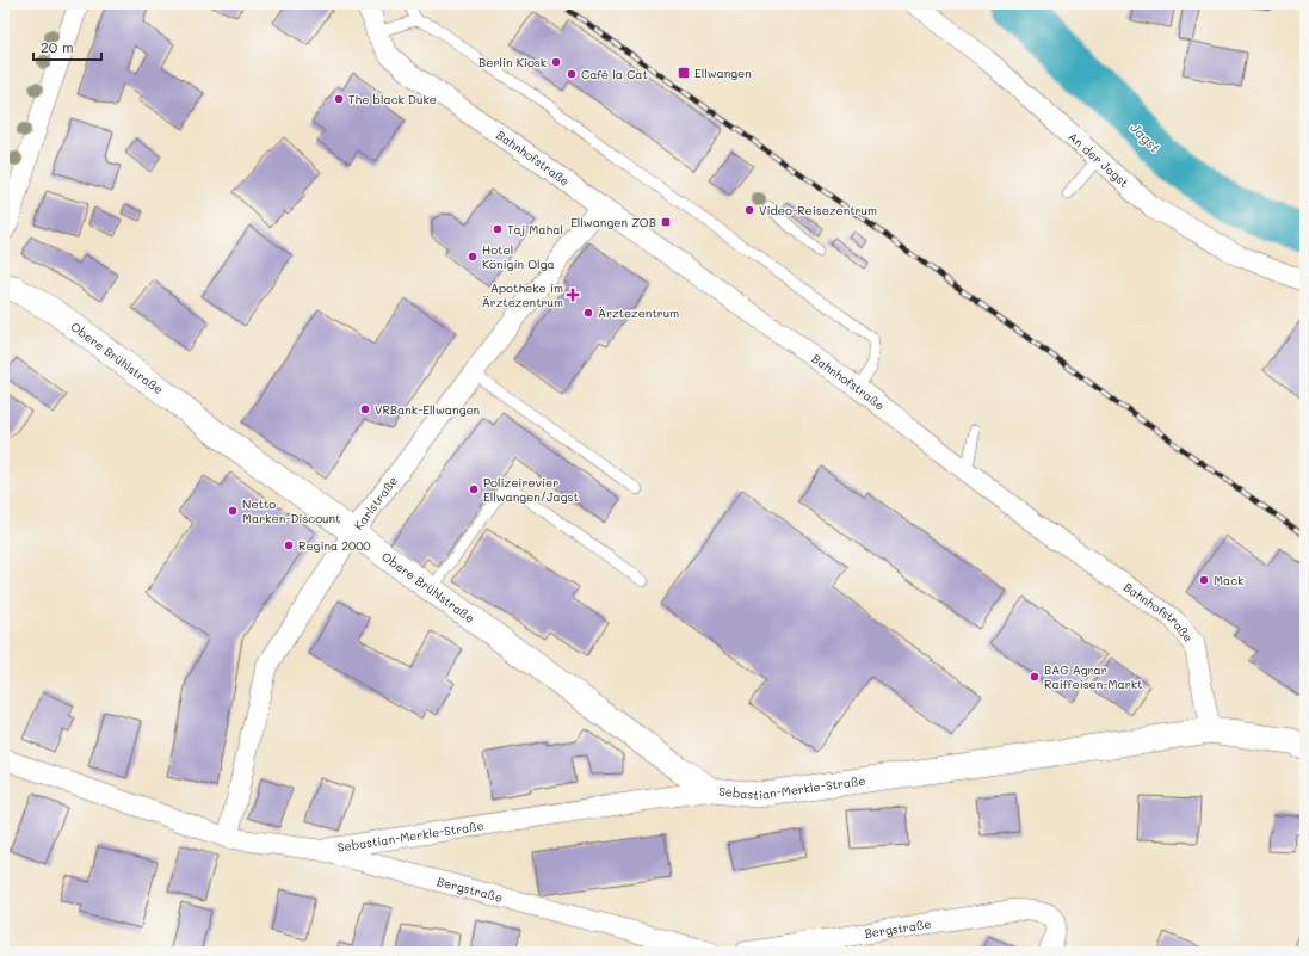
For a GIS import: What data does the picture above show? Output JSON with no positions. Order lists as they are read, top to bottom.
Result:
{
  "streets": {
    "street": [
      "Bahnhofstraße",
      "An der Jagst",
      "Obere Brühlstraße",
      "Karlstraße",
      "Sebastian-Merkle-Straße",
      "Bergstraße"
    ]
  },
  "crossings": [
    ["Bahnhofstraße", "Karlstraße"],
    ["Bahnhofstraße", "Sebastian-Merkle-Straße"],
    ["Obere Brühlstraße", "Karlstraße"],
    ["Obere Brühlstraße", "Sebastian-Merkle-Straße"],
    ["Karlstraße", "Bergstraße"],
    ["Sebastian-Merkle-Straße", "Bergstraße"]
  ],
  "water": ["Jagst"],
  "places": {
    "other": [
      "Berlin Kiosk",
      "Café la Cat",
      "The black Duke",
      "Video-Reisezentrum",
      "Taj Mahal",
      "Hotel Königin Olga",
      "Ärztezentrum",
      "VRBank-Ellwangen",
      "Polizeirevier Ellwangen/Jagst",
      "Netto Marken-Discount",
      "Regina 2000",
      "Mack",
      "BAG Agrar Raiffeisen-Markt"
    ],
    "transit": ["Ellwangen", "Ellwangen ZOB"],
    "health": ["Apotheke im Ärztezentrum"]
  },
  "scale_bar": "20 m"
}
